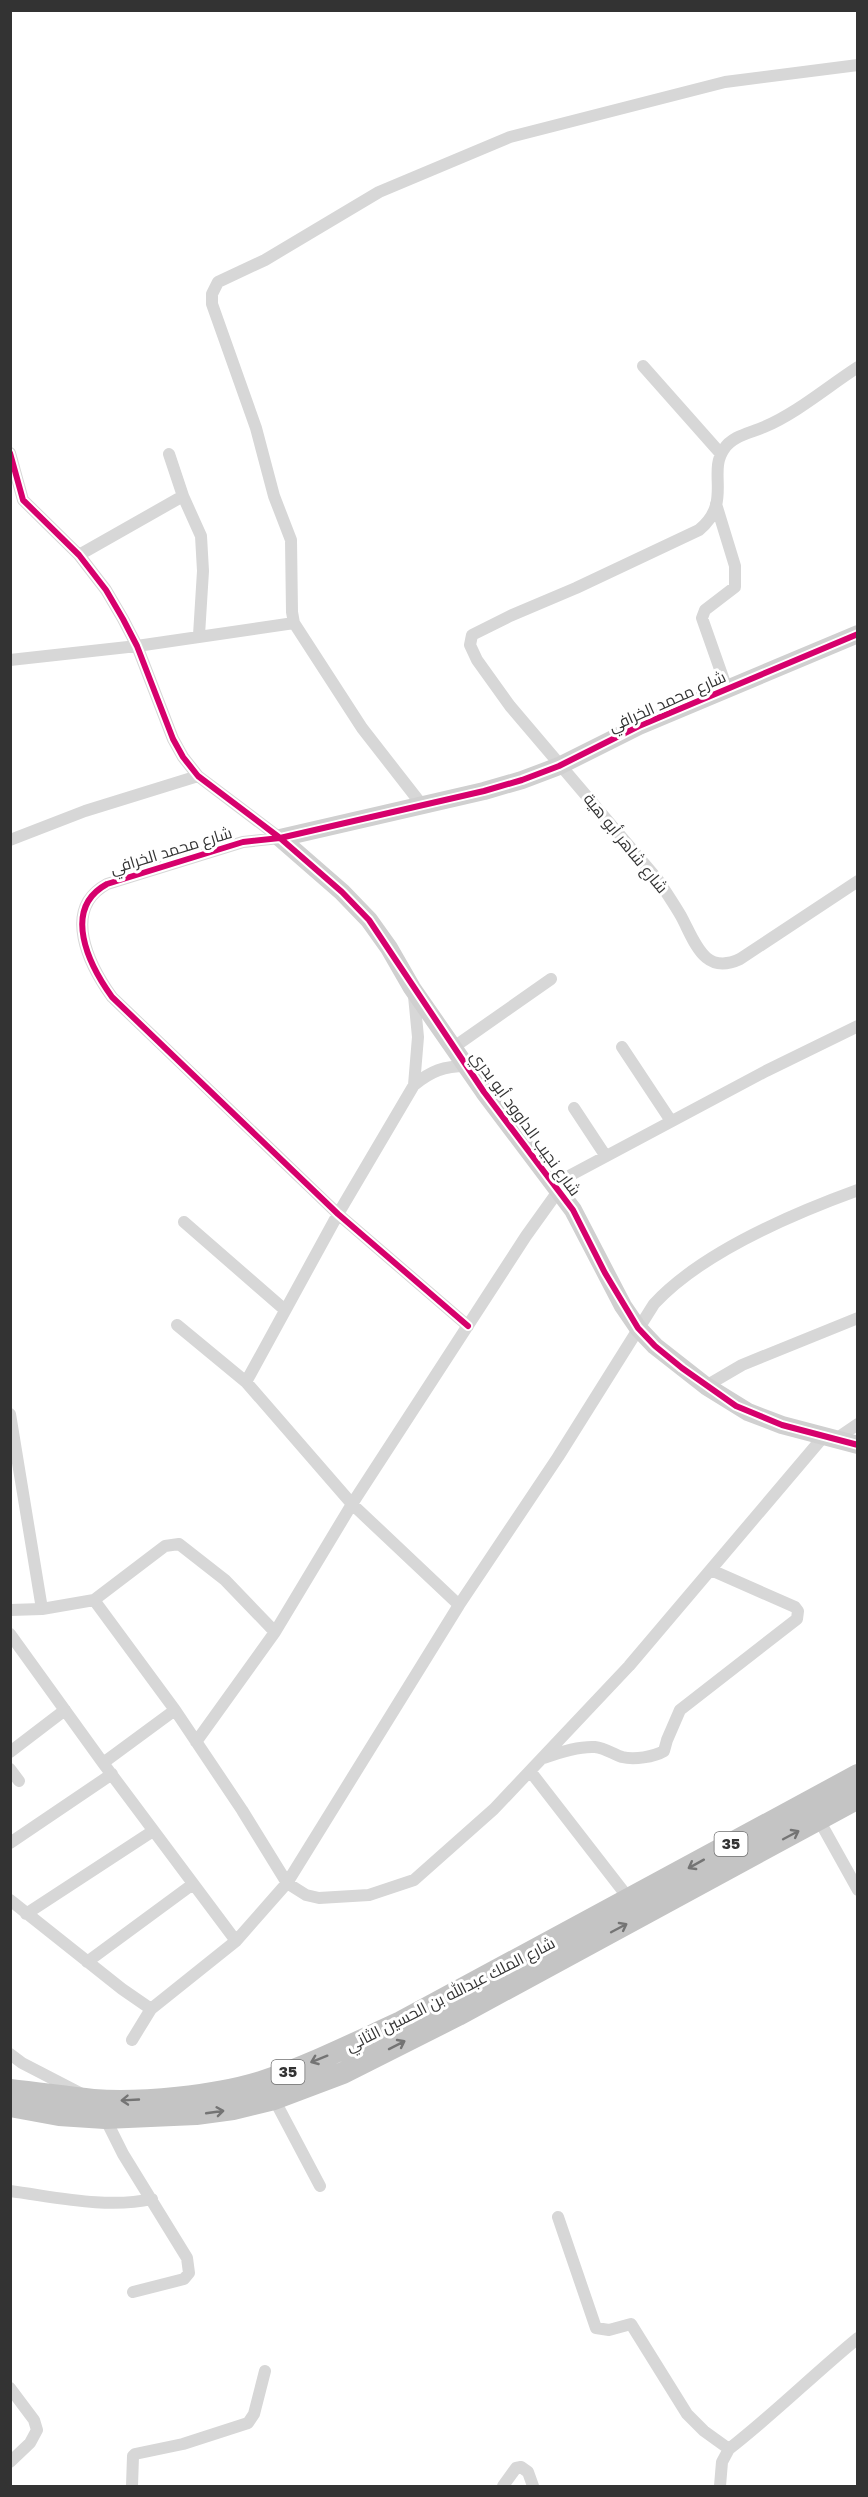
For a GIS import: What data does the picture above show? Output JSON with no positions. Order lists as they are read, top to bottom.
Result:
{
  "streets": {
    "highway": ["35", "شارع الملك عبدالله بن الحسين الثاني"],
    "street": ["شارع محمد الخرافي", "شارع شاهر أبو هية", "شارع نجيب الداوود أبو بدري"]
  },
  "crossings": [
    ["شارع محمد الخرافي", "شارع شاهر أبو هية"],
    ["شارع محمد الخرافي", "شارع نجيب الداوود أبو بدري"]
  ]
}
